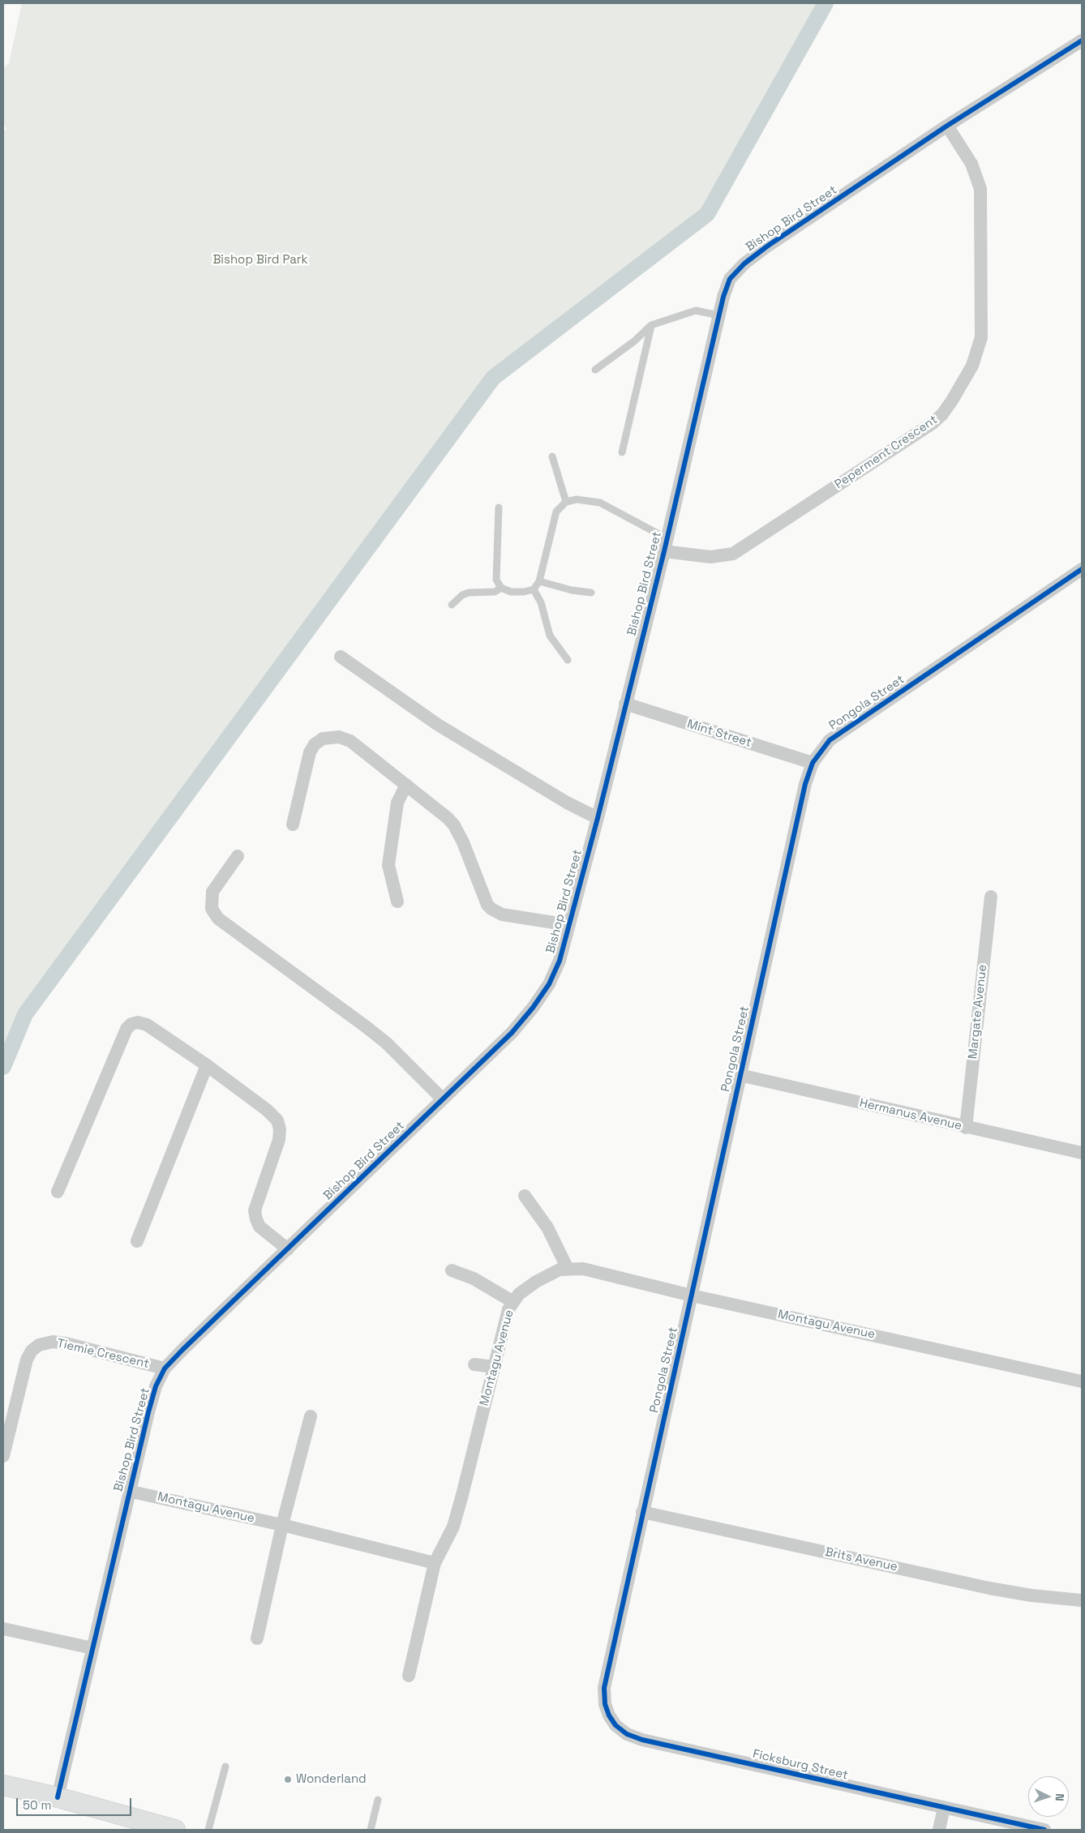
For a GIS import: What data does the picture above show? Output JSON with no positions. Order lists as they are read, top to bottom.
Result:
{
  "streets": {
    "street": [
      "Bishop Bird Street",
      "Peperment Crescent",
      "Pongola Street",
      "Mint Street",
      "Margate Avenue",
      "Hermanus Avenue",
      "Montagu Avenue",
      "Tiemie Crescent",
      "Brits Avenue",
      "Ficksburg Street"
    ]
  },
  "crossings": [
    ["Bishop Bird Street", "Peperment Crescent"],
    ["Bishop Bird Street", "Mint Street"],
    ["Bishop Bird Street", "Montagu Avenue"],
    ["Bishop Bird Street", "Tiemie Crescent"],
    ["Pongola Street", "Mint Street"],
    ["Pongola Street", "Hermanus Avenue"],
    ["Pongola Street", "Montagu Avenue"],
    ["Pongola Street", "Brits Avenue"],
    ["Pongola Street", "Ficksburg Street"],
    ["Margate Avenue", "Hermanus Avenue"]
  ],
  "parks": ["Bishop Bird Park"],
  "places": ["Wonderland"],
  "scale_bar": "50 m",
  "north": "right"
}
